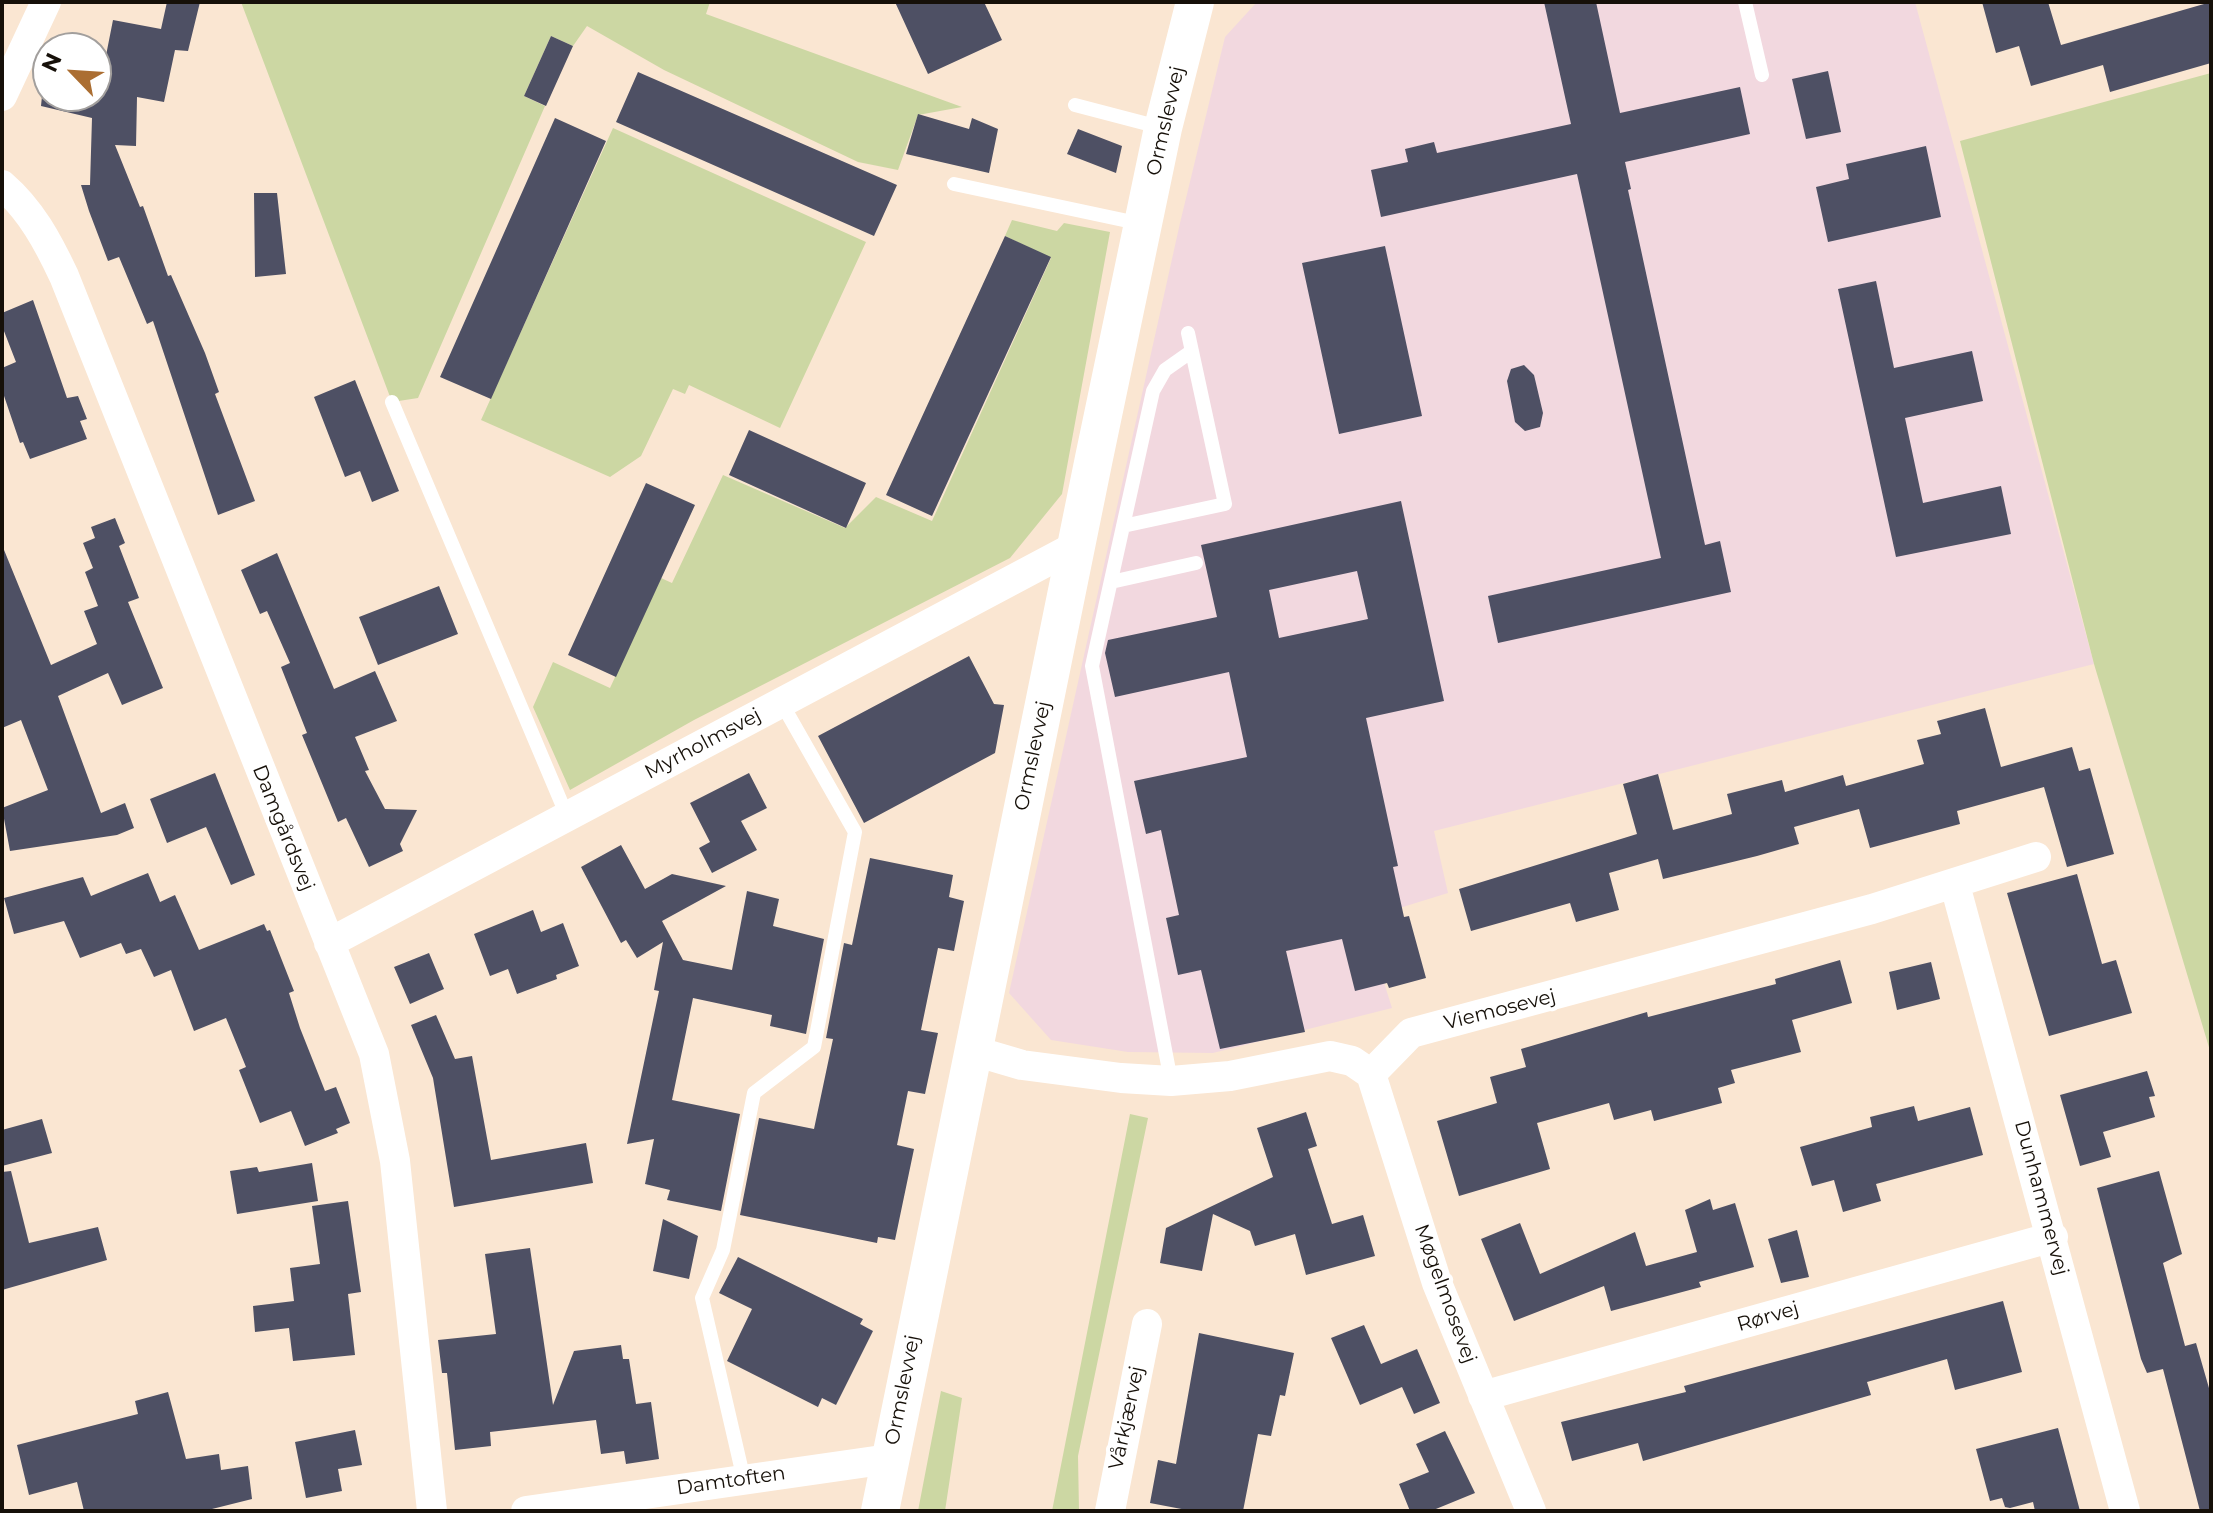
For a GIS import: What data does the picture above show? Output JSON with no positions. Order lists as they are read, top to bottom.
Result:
{
  "streets": {
    "street": [
      "Ormslevvej",
      "Myrholmsvej",
      "Damgårdsvej",
      "Viemosevej",
      "Dunhammervej",
      "Møgelmosevej",
      "Rørvej",
      "Vårkjærvej",
      "Damtoften"
    ]
  },
  "crossings": [
    ["Ormslevvej", "Myrholmsvej"],
    ["Ormslevvej", "Damtoften"],
    ["Myrholmsvej", "Damgårdsvej"],
    ["Viemosevej", "Dunhammervej"],
    ["Viemosevej", "Møgelmosevej"],
    ["Dunhammervej", "Rørvej"],
    ["Møgelmosevej", "Rørvej"]
  ],
  "north": "top left"
}
